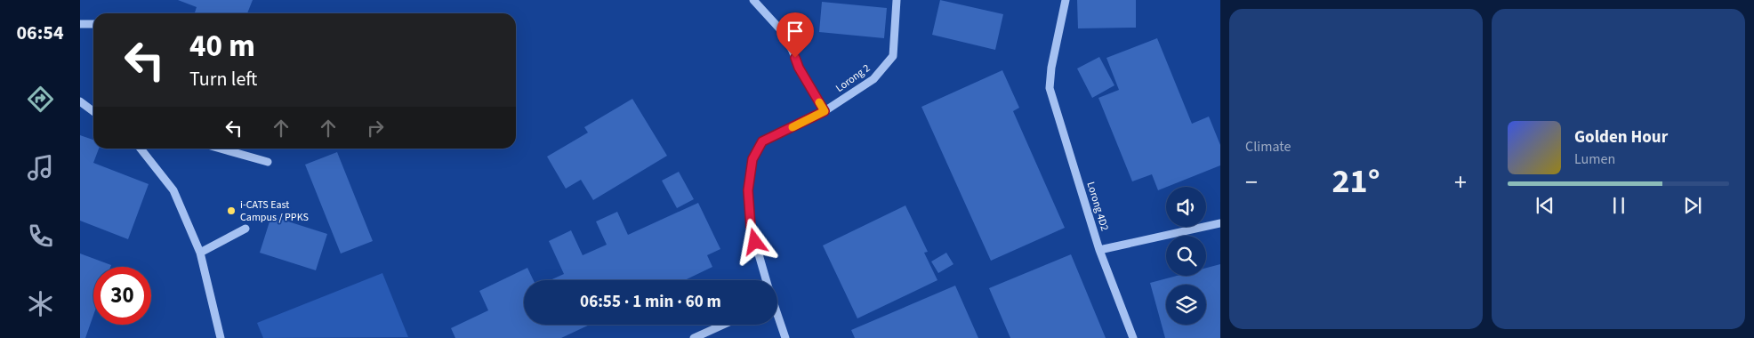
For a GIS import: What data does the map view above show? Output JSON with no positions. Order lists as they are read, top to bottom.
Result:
{
  "streets": {
    "street": ["Lorong 2", "Lorong 4D2"]
  },
  "places": ["i-CATS East Campus / PPKS"],
  "page": {
    "tabs": "06:54",
    "tile": "Climate",
    "turn": ["40 m", "Turn left"],
    "song": ["Golden Hour", "Lumen"],
    "heat": ["−", "21°", "+"],
    "limit": "30",
    "trip": "06:55 · 1 min · 60 m"
  }
}
